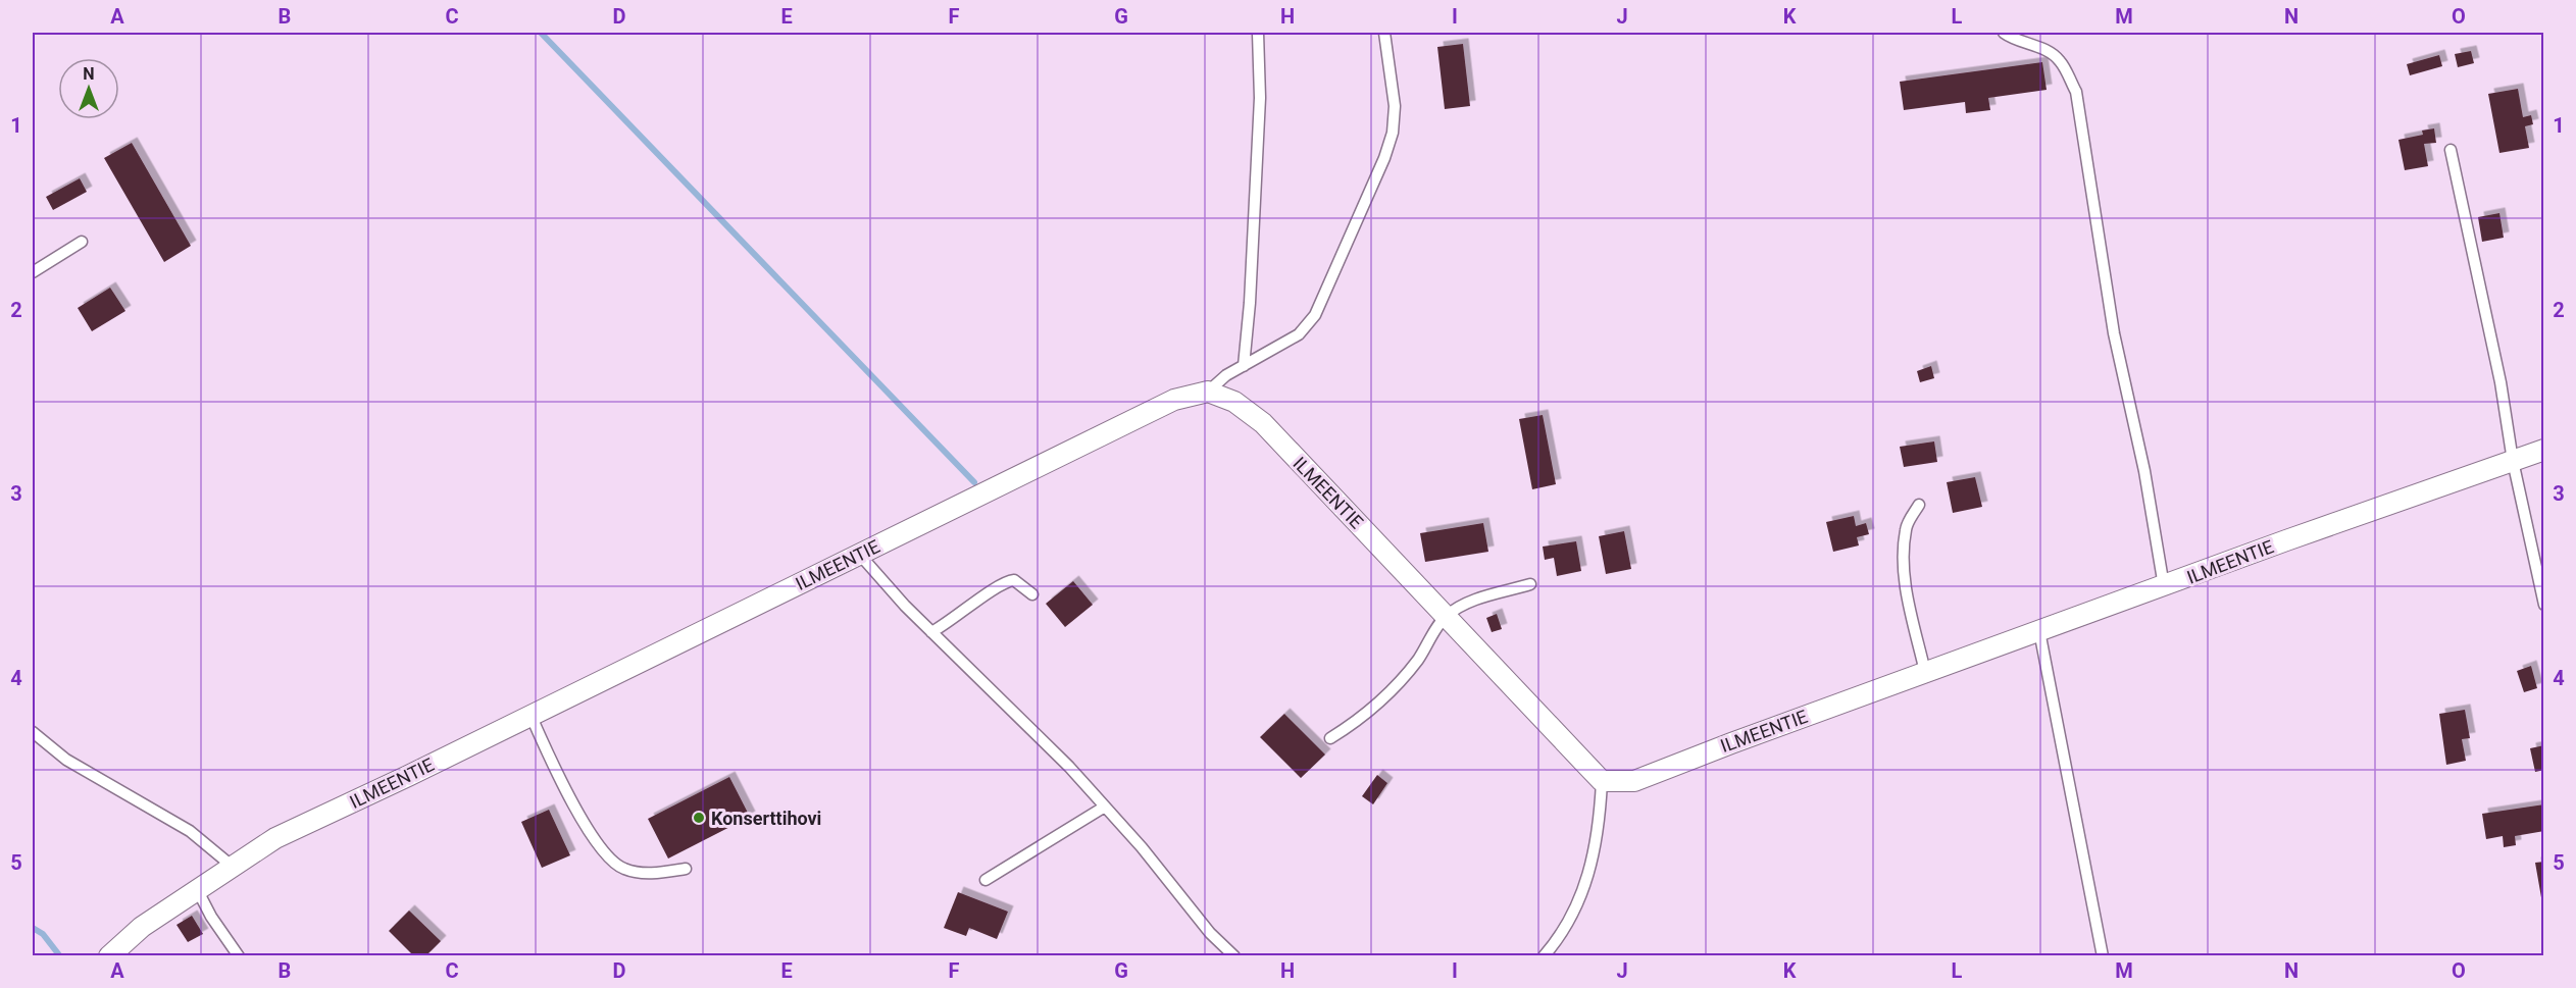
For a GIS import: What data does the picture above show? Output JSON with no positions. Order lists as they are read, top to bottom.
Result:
{
  "streets": {
    "street": ["ILMEENTIE"]
  },
  "places": ["Konserttihovi"],
  "north": "top",
  "grid": {
    "columns": [
      "A",
      "B",
      "C",
      "D",
      "E",
      "F",
      "G",
      "H",
      "I",
      "J",
      "K",
      "L",
      "M",
      "N",
      "O"
    ],
    "rows": [
      "1",
      "2",
      "3",
      "4",
      "5"
    ]
  }
}
